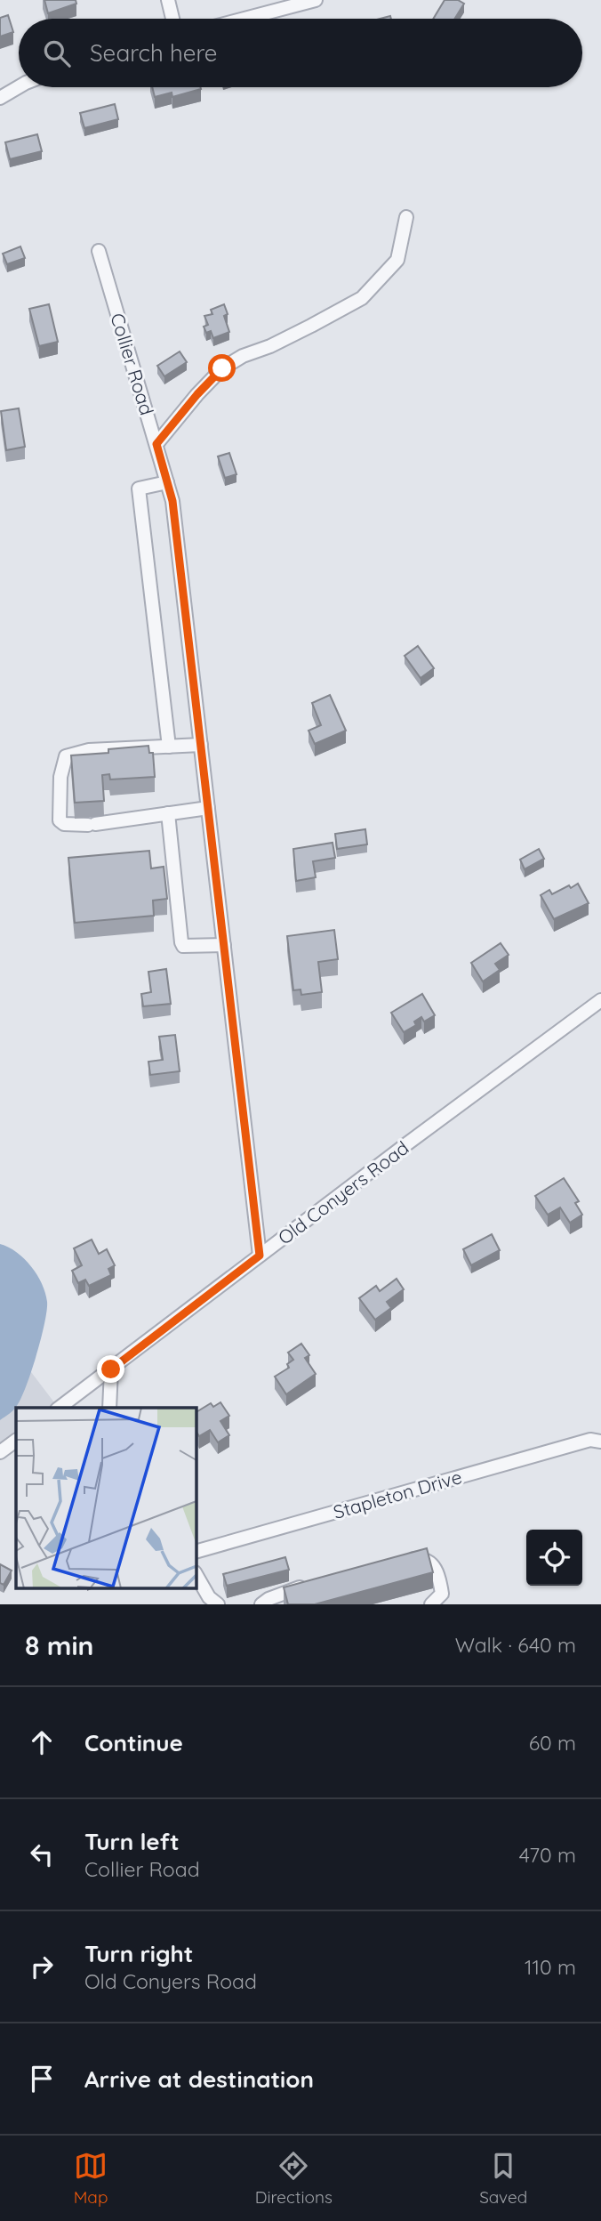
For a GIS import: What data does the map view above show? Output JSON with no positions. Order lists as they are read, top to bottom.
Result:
{
  "streets": {
    "street": ["Collier Road", "Old Conyers Road", "Stapleton Drive"]
  },
  "crossings": [
    ["Collier Road", "Old Conyers Road"]
  ],
  "page": {
    "search": "Search here",
    "heading": ["8 min", "Walk · 640 m"],
    "list": [
      ["Continue", "60 m"],
      ["Turn left", "Collier Road", "470 m"],
      ["Turn right", "Old Conyers Road", "110 m"],
      "Arrive at destination"
    ],
    "nav": ["Map", "Directions", "Saved"]
  }
}
